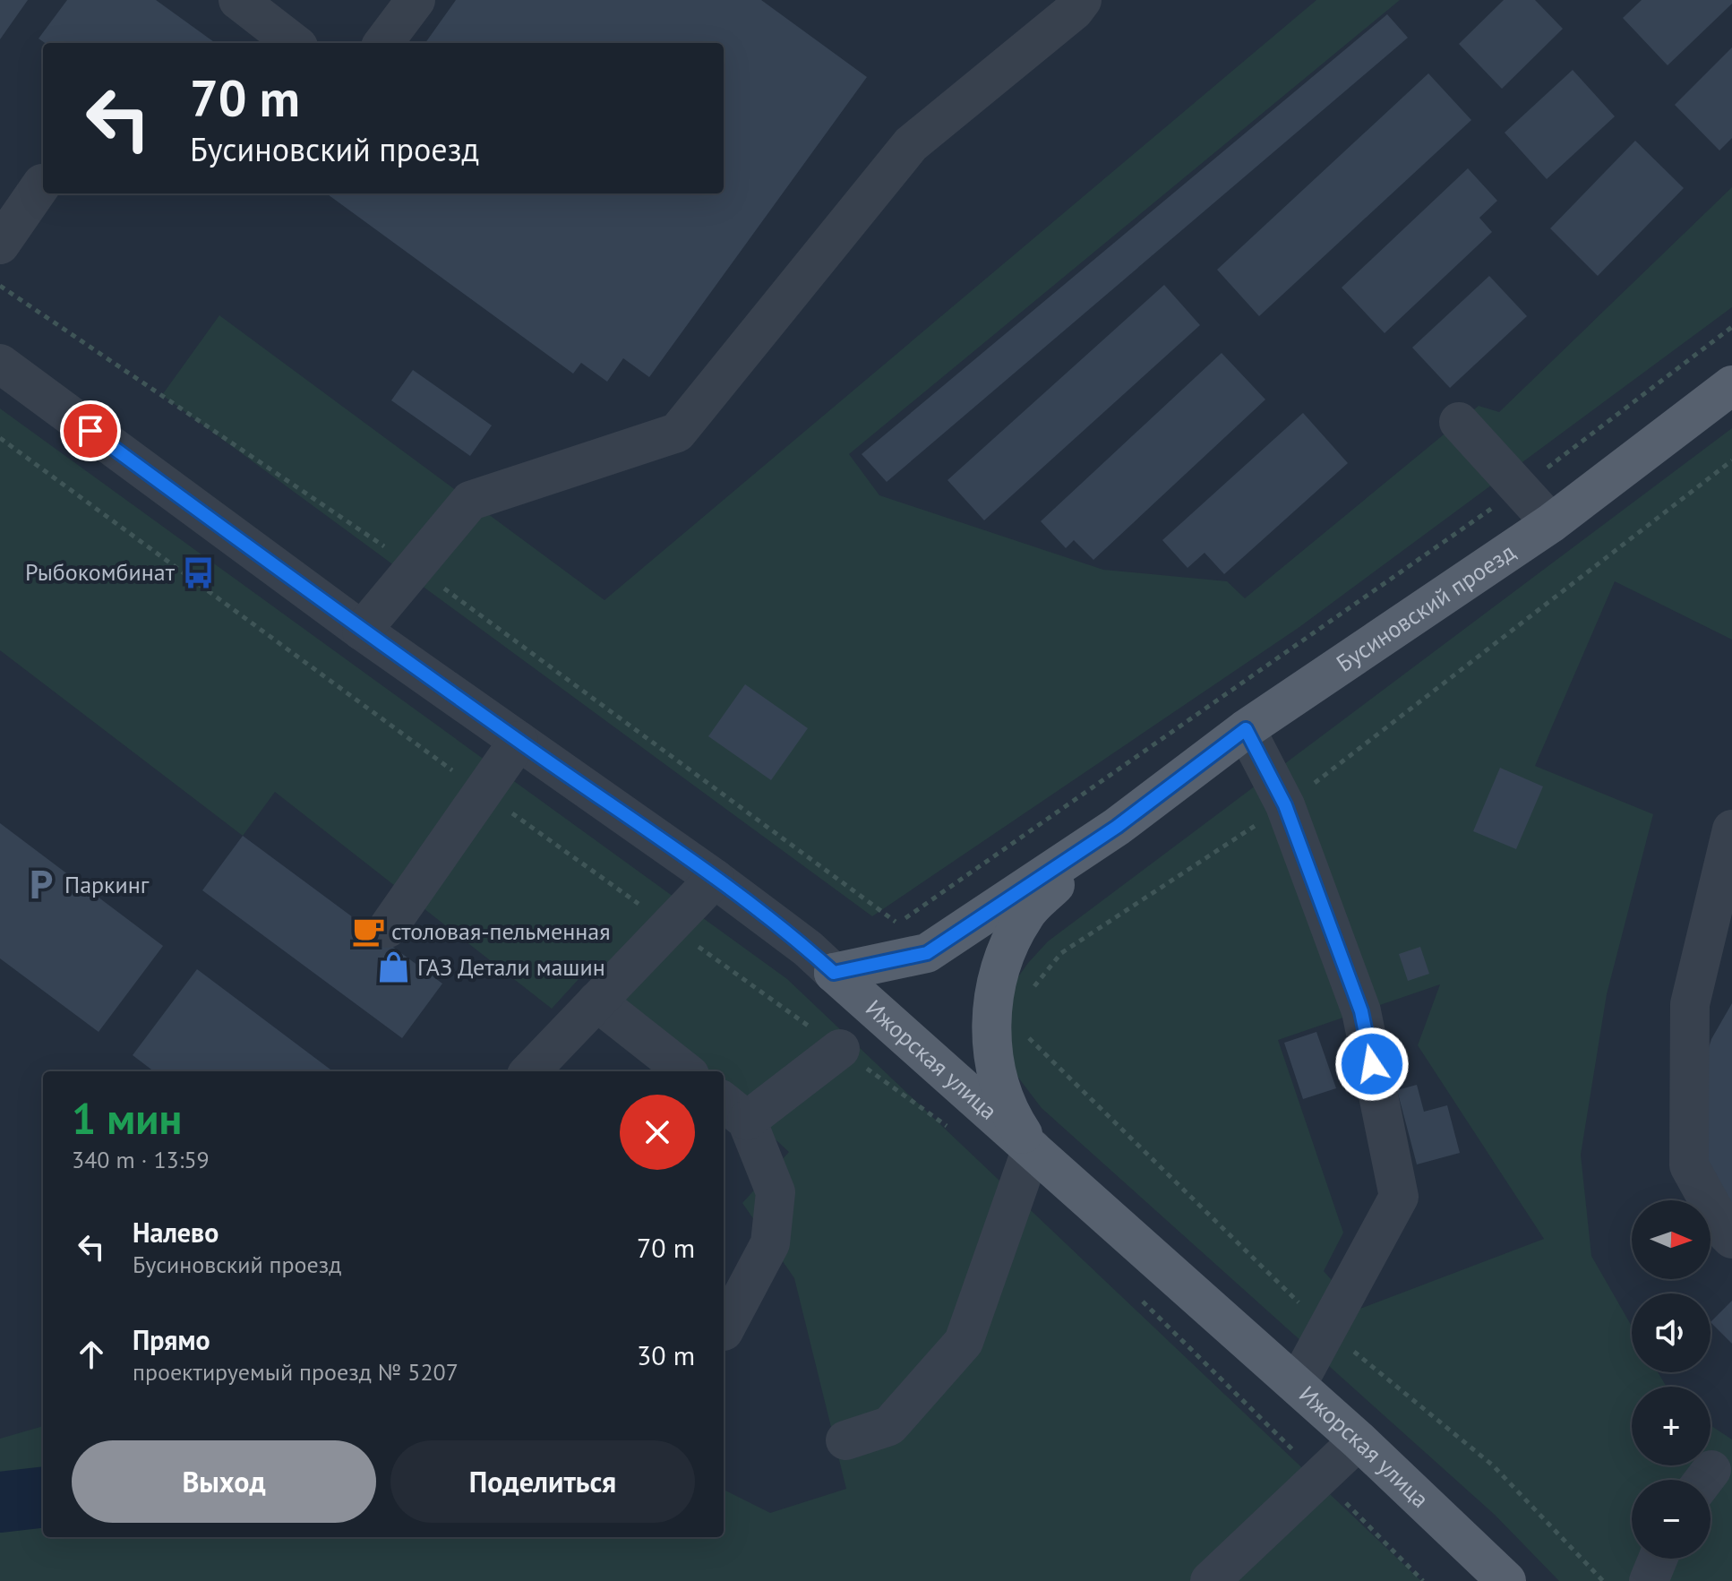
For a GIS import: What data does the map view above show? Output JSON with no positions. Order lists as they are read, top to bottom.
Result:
{
  "streets": {
    "main road": ["Бусиновский проезд", "Ижорская улица"]
  },
  "places": {
    "bus stop": ["Рыбокомбинат"],
    "parking": ["Паркинг"],
    "cafe": ["столовая-пельменная"],
    "shop": ["ГАЗ Детали машин"]
  },
  "north": "right",
  "page": {
    "turn": ["70 m", "Бусиновский проезд"],
    "heading": ["1 мин", "340 m · 13:59"],
    "list": [
      {
        "name": "Налево",
        "note": "Бусиновский проезд",
        "value": "70 m"
      },
      {
        "name": "Прямо",
        "note": "проектируемый проезд № 5207",
        "value": "30 m"
      }
    ],
    "map_buttons": ["+", "−"],
    "buttons": ["Выход", "Поделиться"]
  }
}
